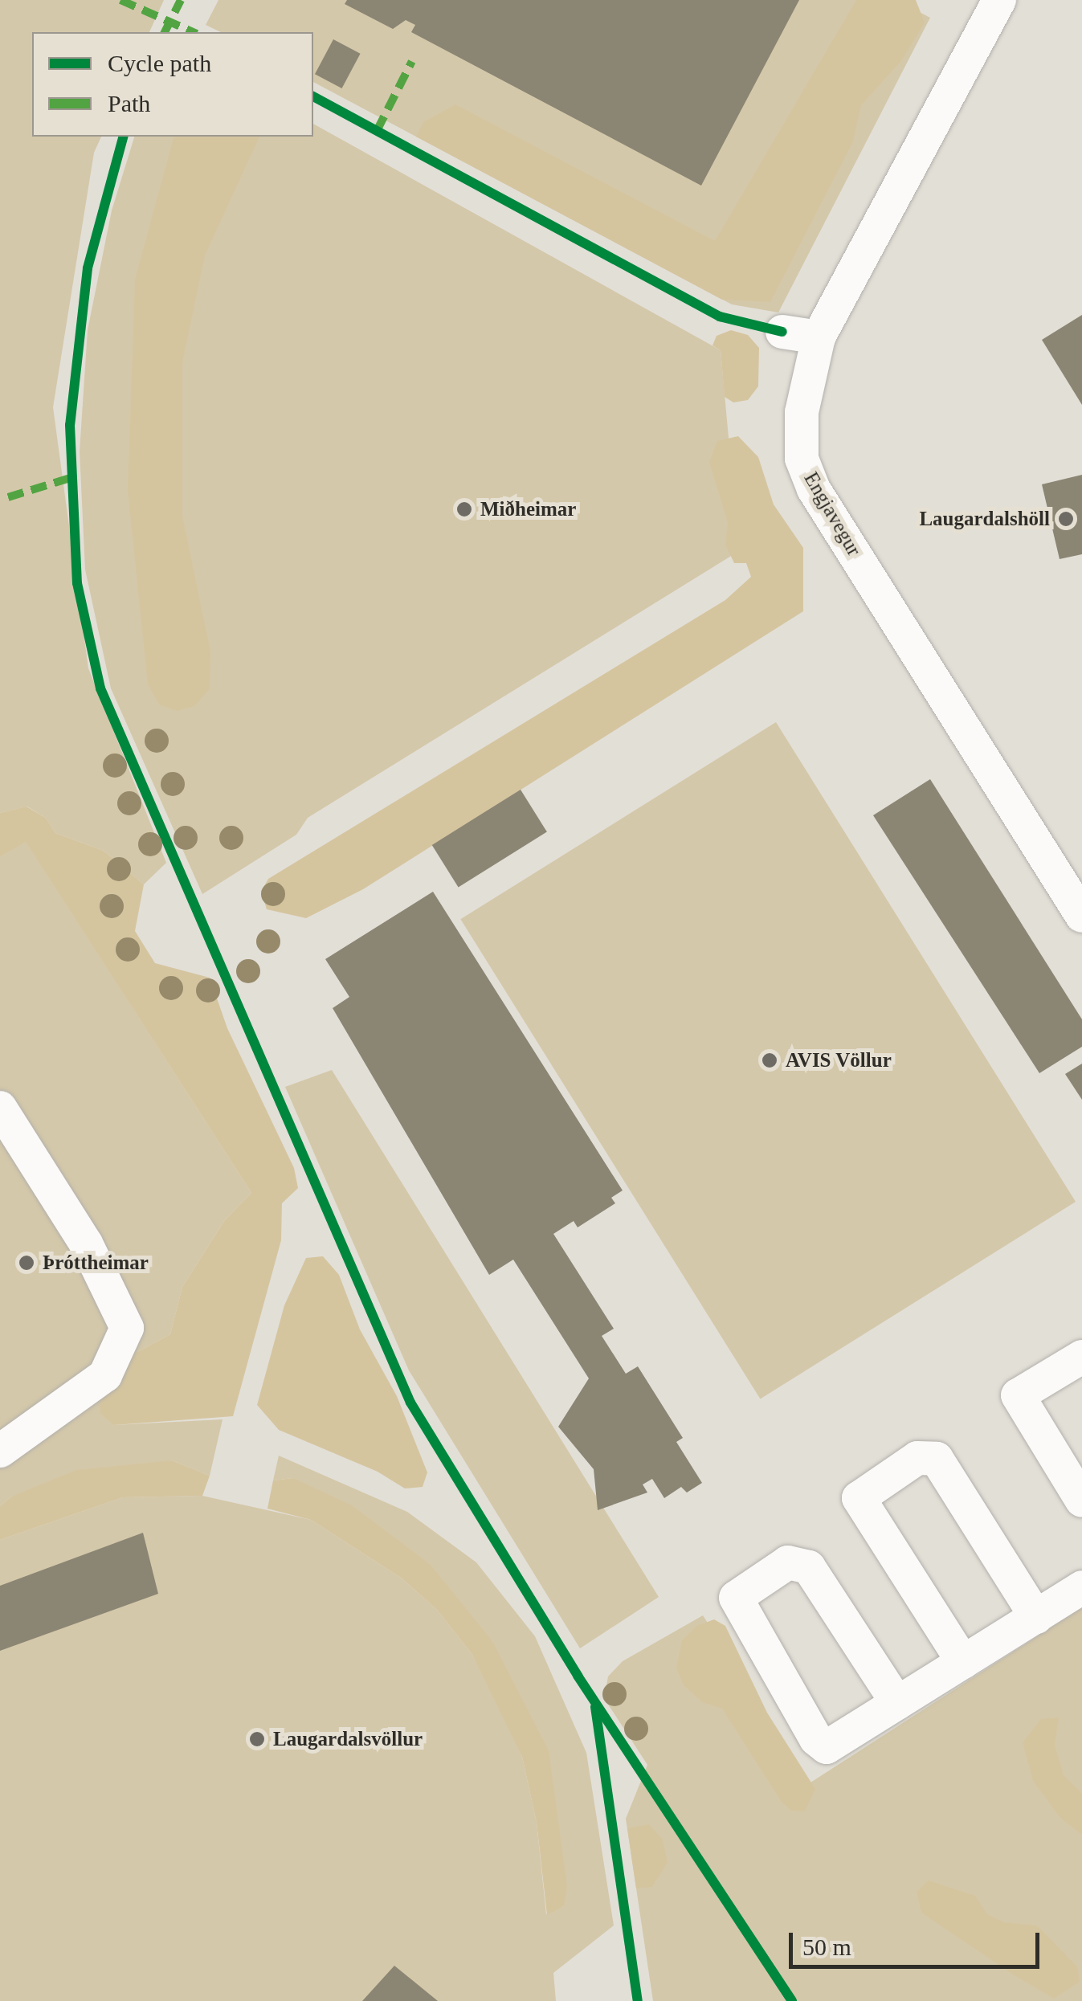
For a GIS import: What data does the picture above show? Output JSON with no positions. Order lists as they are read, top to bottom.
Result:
{
  "streets": {
    "street": ["Engjavegur"]
  },
  "places": [
    "Miðheimar",
    "Laugardalshöll",
    "AVIS Völlur",
    "Þróttheimar",
    "Laugardalsvöllur"
  ],
  "legend": ["Cycle path", "Path"],
  "scale_bar": "50 m"
}
